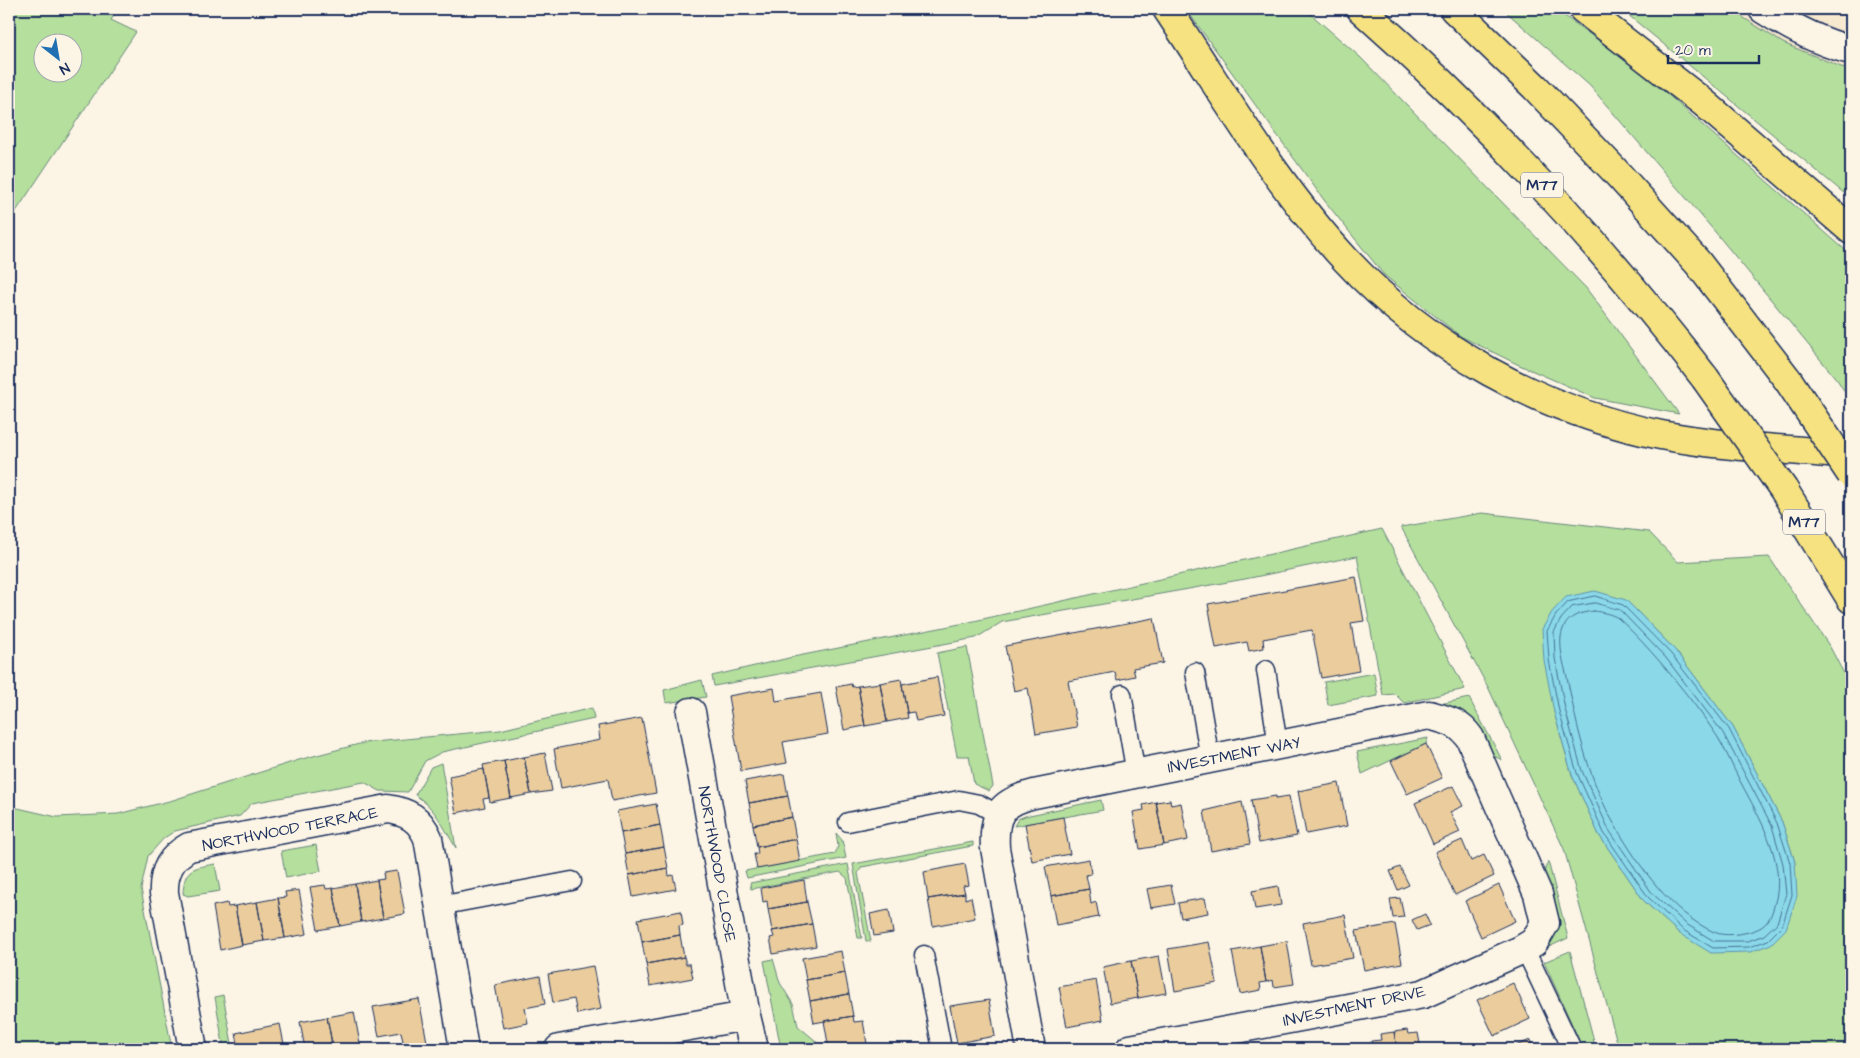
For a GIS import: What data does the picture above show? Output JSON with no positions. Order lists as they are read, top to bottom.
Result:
{
  "streets": {
    "highway": ["M77"],
    "street": [
      "INVESTMENT WAY",
      "NORTHWOOD TERRACE",
      "NORTHWOOD CLOSE",
      "INVESTMENT DRIVE"
    ]
  },
  "crossings": [
    ["INVESTMENT WAY", "INVESTMENT DRIVE"]
  ],
  "scale_bar": "20 m",
  "north": "bottom right"
}
